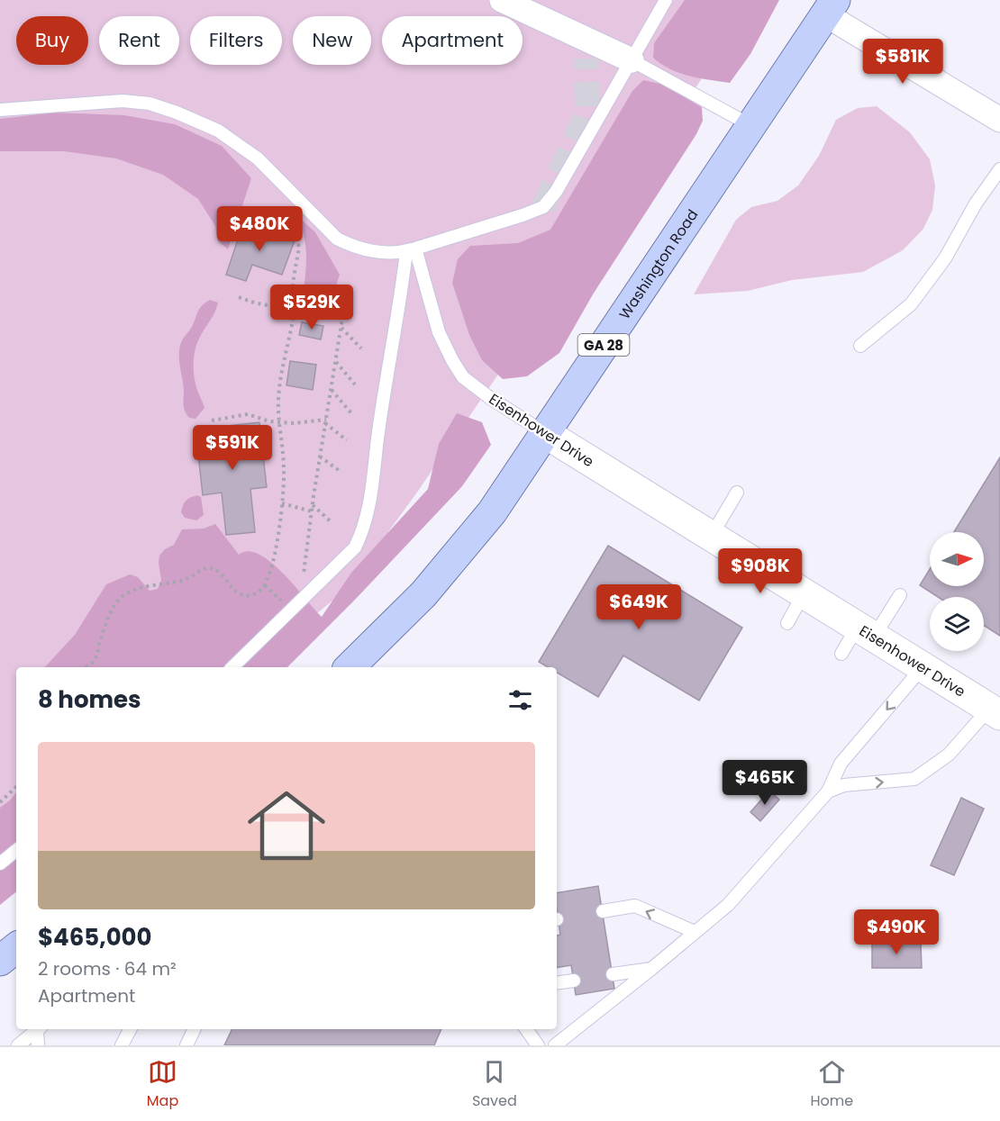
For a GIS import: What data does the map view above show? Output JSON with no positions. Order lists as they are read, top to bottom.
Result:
{
  "streets": {
    "main road": ["Washington Road", "GA 28"],
    "street": ["Eisenhower Drive"]
  },
  "crossings": [
    ["Washington Road", "Eisenhower Drive"]
  ],
  "north": "right",
  "page": {
    "chip": [
      "Buy",
      "Rent",
      "Filters",
      "New",
      "Apartment"
    ],
    "price": [
      "$581K",
      "$480K",
      "$529K",
      "$591K",
      "$908K",
      "$649K",
      "$465K",
      "$490K"
    ],
    "heading": "8 homes",
    "list": [
      {
        "name": "$465,000",
        "note": "2 rooms · 64 m² · Apartment"
      }
    ],
    "tabs": ["Map", "Saved", "Home"]
  }
}
